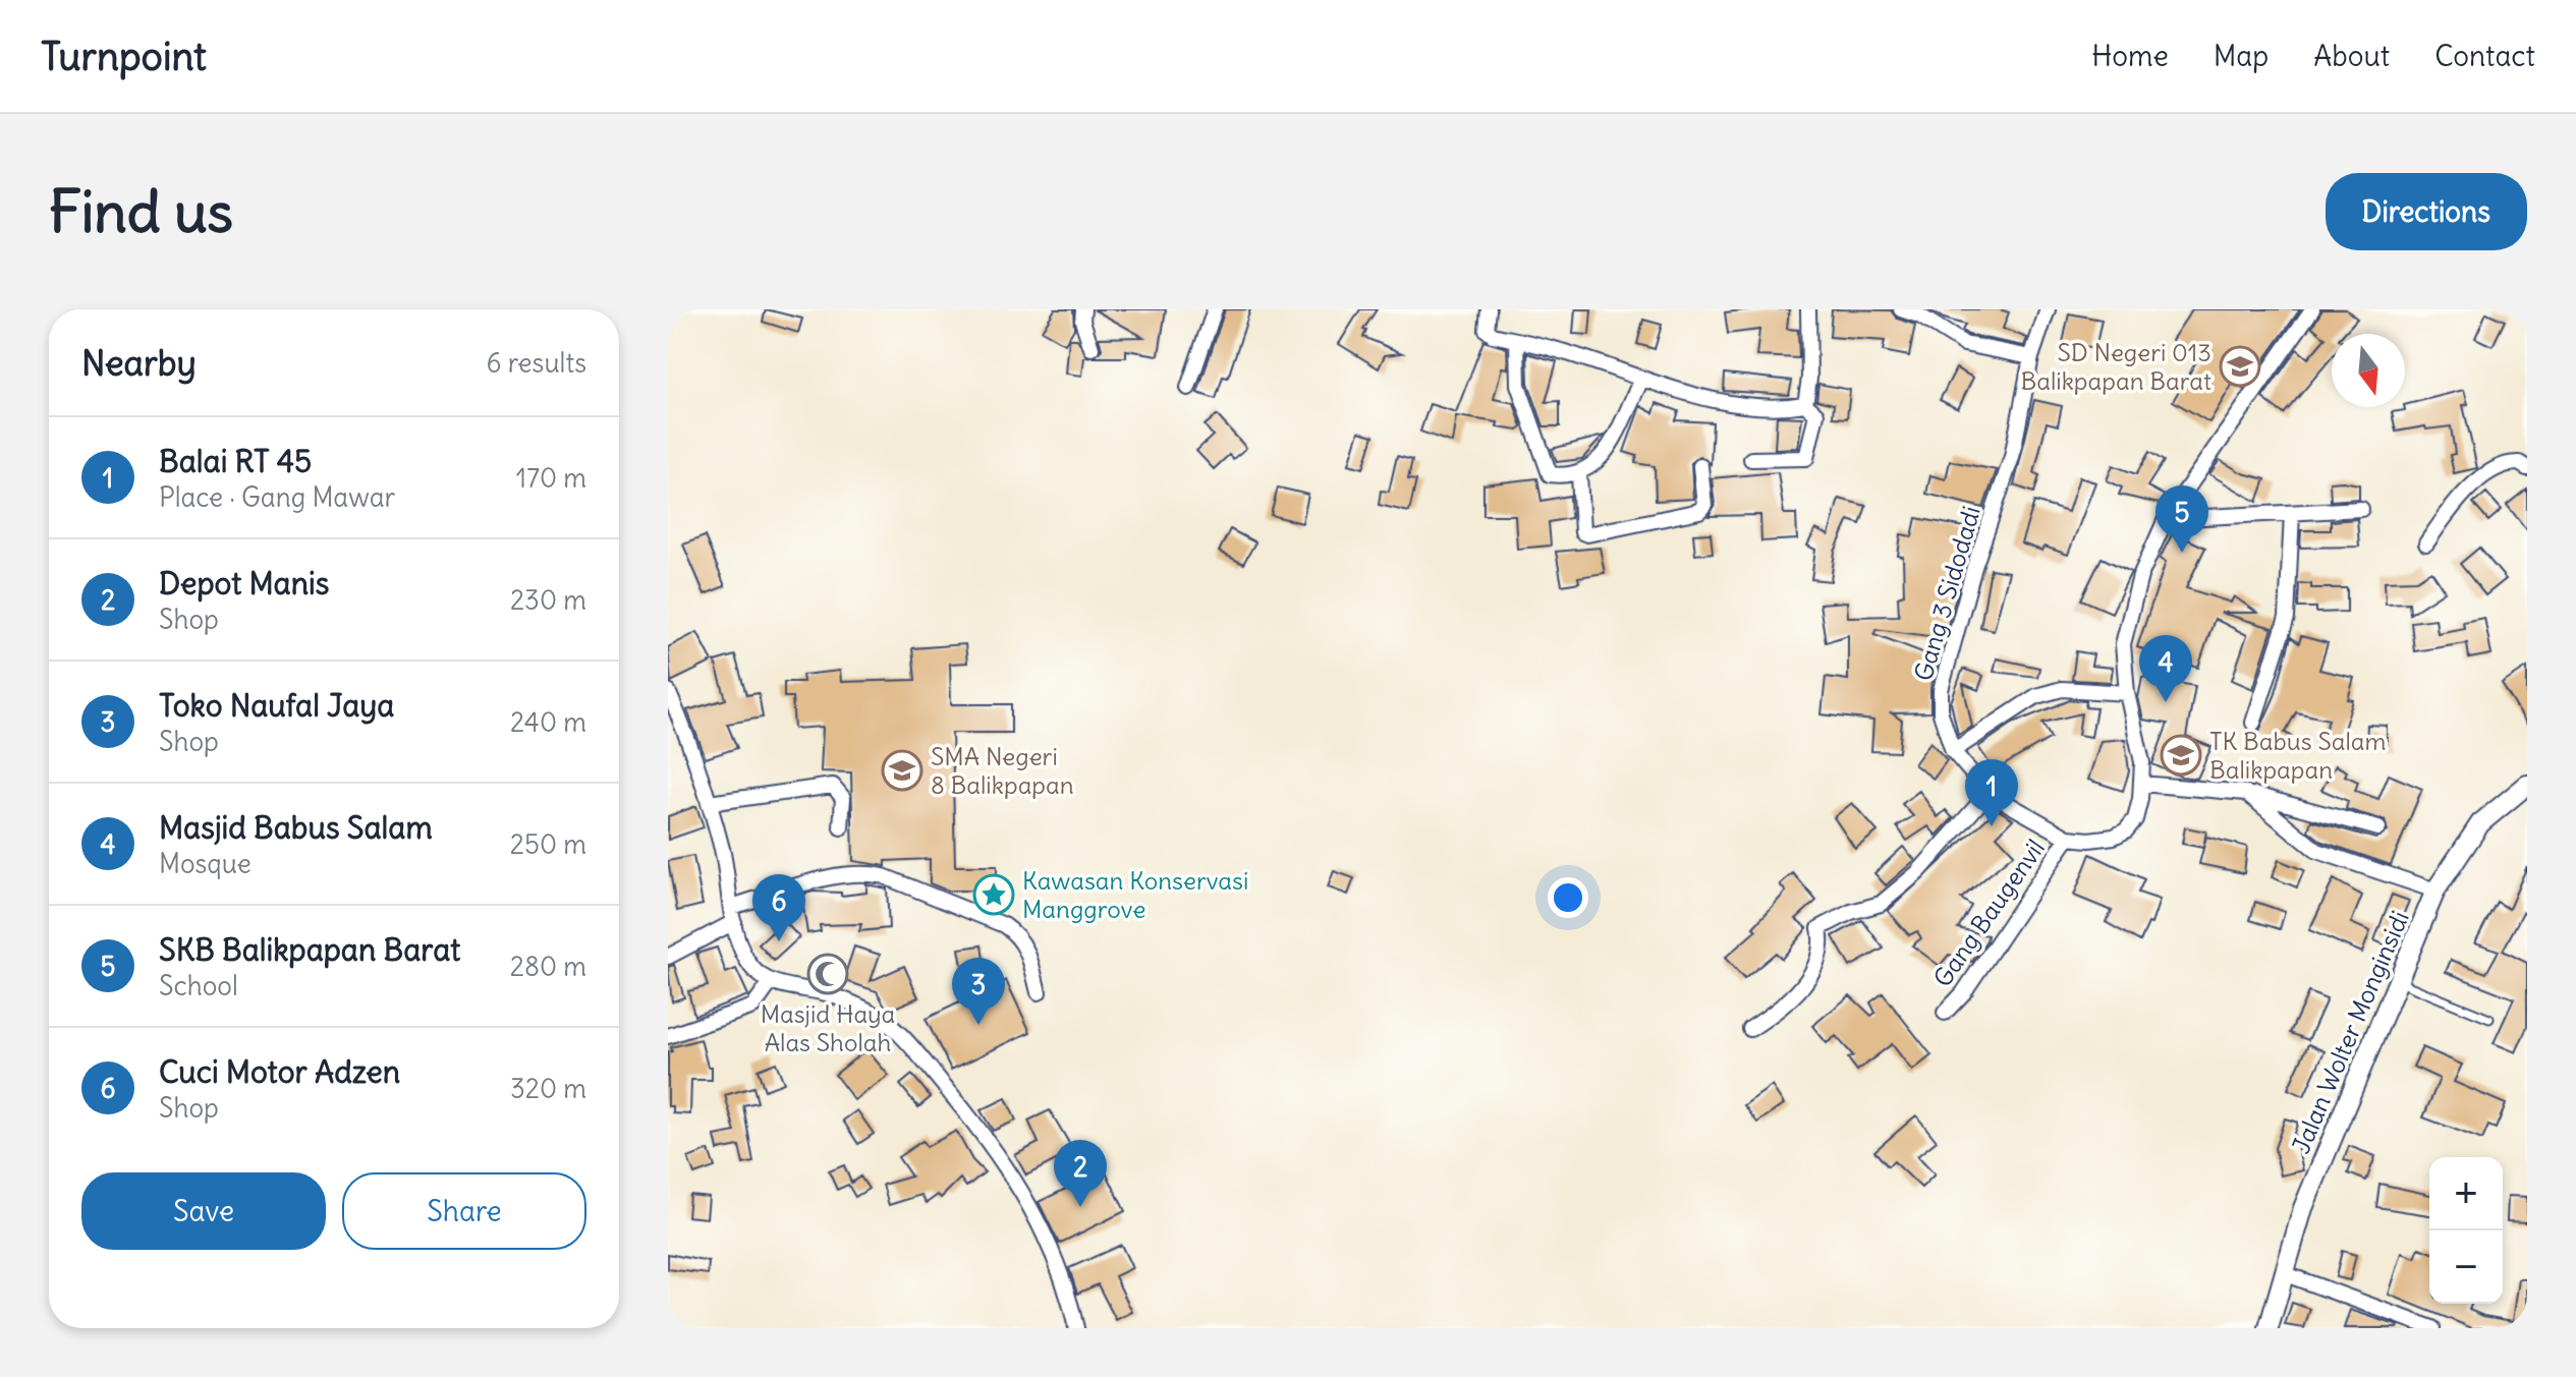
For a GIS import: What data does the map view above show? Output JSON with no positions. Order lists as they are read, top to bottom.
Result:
{
  "streets": {
    "main road": ["Jalan Wolter Monginsidi"],
    "street": ["Gang 3 Sidodadi", "Gang Baugenvil"]
  },
  "crossings": [
    ["Gang 3 Sidodadi", "Gang Baugenvil"]
  ],
  "places": {
    "school or university": ["SD Negeri 013 Balikpapan Barat", "TK Babus Salam Balikpapan", "SMA Negeri 8 Balikpapan"],
    "place": ["Kawasan Konservasi Manggrove"],
    "mosque": ["Masjid Haya Alas Sholah"]
  },
  "north": "bottom",
  "page": {
    "header": "Turnpoint",
    "nav": [
      "Home",
      "Map",
      "About",
      "Contact"
    ],
    "buttons": [
      "Directions",
      ["Save", "Share"]
    ],
    "title": "Find us",
    "heading": ["Nearby", "6 results"],
    "list": [
      {
        "mark": "1",
        "name": "Balai RT 45",
        "note": "Place · Gang Mawar",
        "value": "170 m"
      },
      {
        "mark": "2",
        "name": "Depot Manis",
        "note": "Shop",
        "value": "230 m"
      },
      {
        "mark": "3",
        "name": "Toko Naufal Jaya",
        "note": "Shop",
        "value": "240 m"
      },
      {
        "mark": "4",
        "name": "Masjid Babus Salam",
        "note": "Mosque",
        "value": "250 m"
      },
      {
        "mark": "5",
        "name": "SKB Balikpapan Barat",
        "note": "School",
        "value": "280 m"
      },
      {
        "mark": "6",
        "name": "Cuci Motor Adzen",
        "note": "Shop",
        "value": "320 m"
      }
    ],
    "pins": [
      "5",
      "4",
      "1",
      "6",
      "3",
      "2"
    ],
    "map_buttons": ["+", "−"]
  }
}
